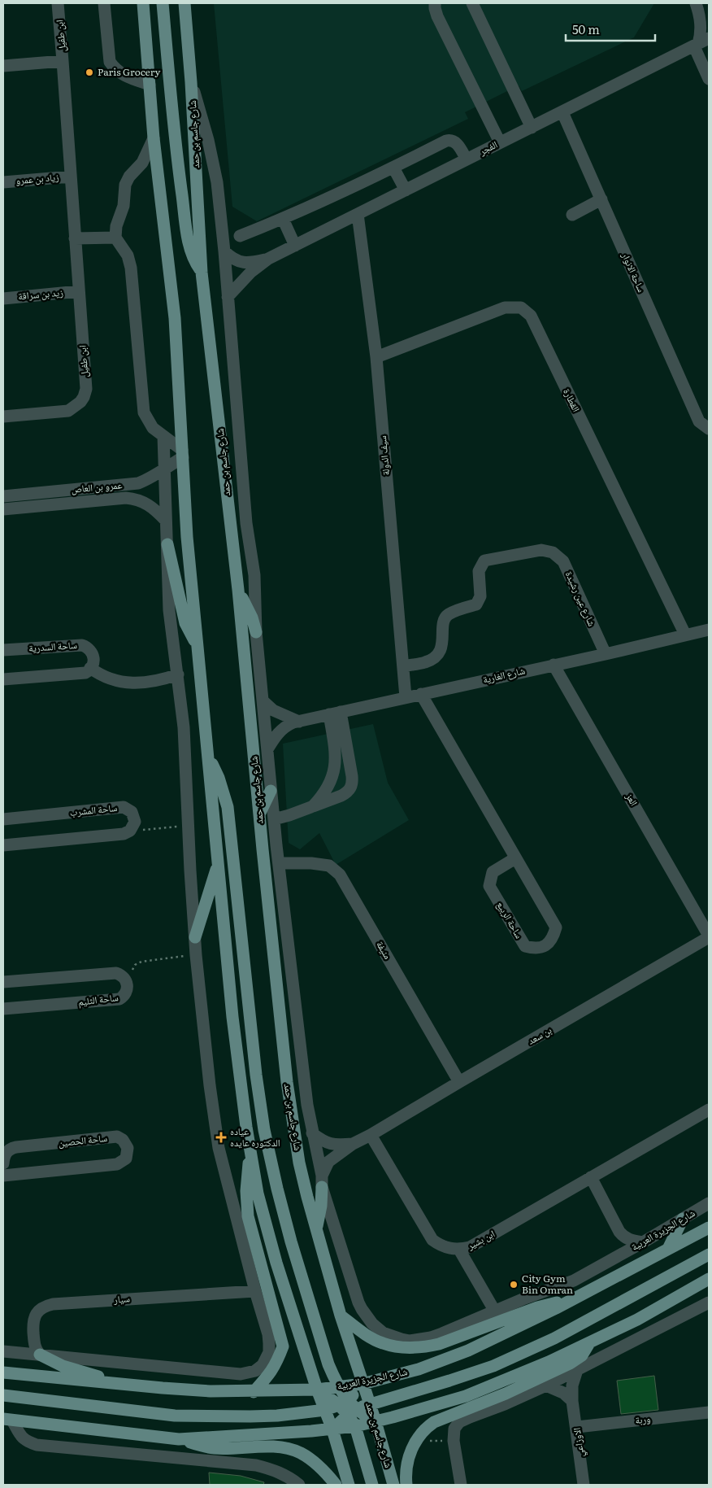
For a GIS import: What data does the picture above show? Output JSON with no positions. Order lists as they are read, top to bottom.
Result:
{
  "streets": {
    "main road": ["شارع جاسم بن حمد", "شارع الجزيرة العربية"],
    "street": [
      "ابن طفيل",
      "الفجر",
      "زياد بن عمرو",
      "ساحة الانوار",
      "زيد بن سراقة",
      "القطارة",
      "سيف الدولة",
      "عمرو بن العاص",
      "شارع عين رشيدة",
      "ساحة السدرية",
      "شارع الغارية",
      "العز",
      "ساحة المشرب",
      "ساحة الربيع",
      "منيفة",
      "ساحة الثليم",
      "بن سعد",
      "ساحة الحصين",
      "ابن بشير",
      "سيار",
      "وربة",
      "الاوزاعي"
    ]
  },
  "crossings": [
    ["ابن طفيل", "زياد بن عمرو"],
    ["ابن طفيل", "زيد بن سراقة"],
    ["شارع جاسم بن حمد", "الفجر"],
    ["شارع جاسم بن حمد", "شارع الغارية"],
    ["شارع جاسم بن حمد", "منيفة"],
    ["شارع جاسم بن حمد", "شارع الجزيرة العربية"],
    ["الفجر", "ساحة الانوار"],
    ["الفجر", "سيف الدولة"],
    ["القطارة", "سيف الدولة"],
    ["القطارة", "شارع الغارية"],
    ["سيف الدولة", "شارع عين رشيدة"],
    ["سيف الدولة", "شارع الغارية"],
    ["شارع عين رشيدة", "شارع الغارية"],
    ["شارع الغارية", "العز"],
    ["شارع الغارية", "ساحة الربيع"],
    ["العز", "بن سعد"],
    ["منيفة", "بن سعد"],
    ["بن سعد", "ابن بشير"],
    ["وربة", "الاوزاعي"]
  ],
  "places": {
    "other": ["Paris Grocery", "City Gym Bin Omran"],
    "health": ["عياده الدكتوره عايده"]
  },
  "scale_bar": "50 m"
}
